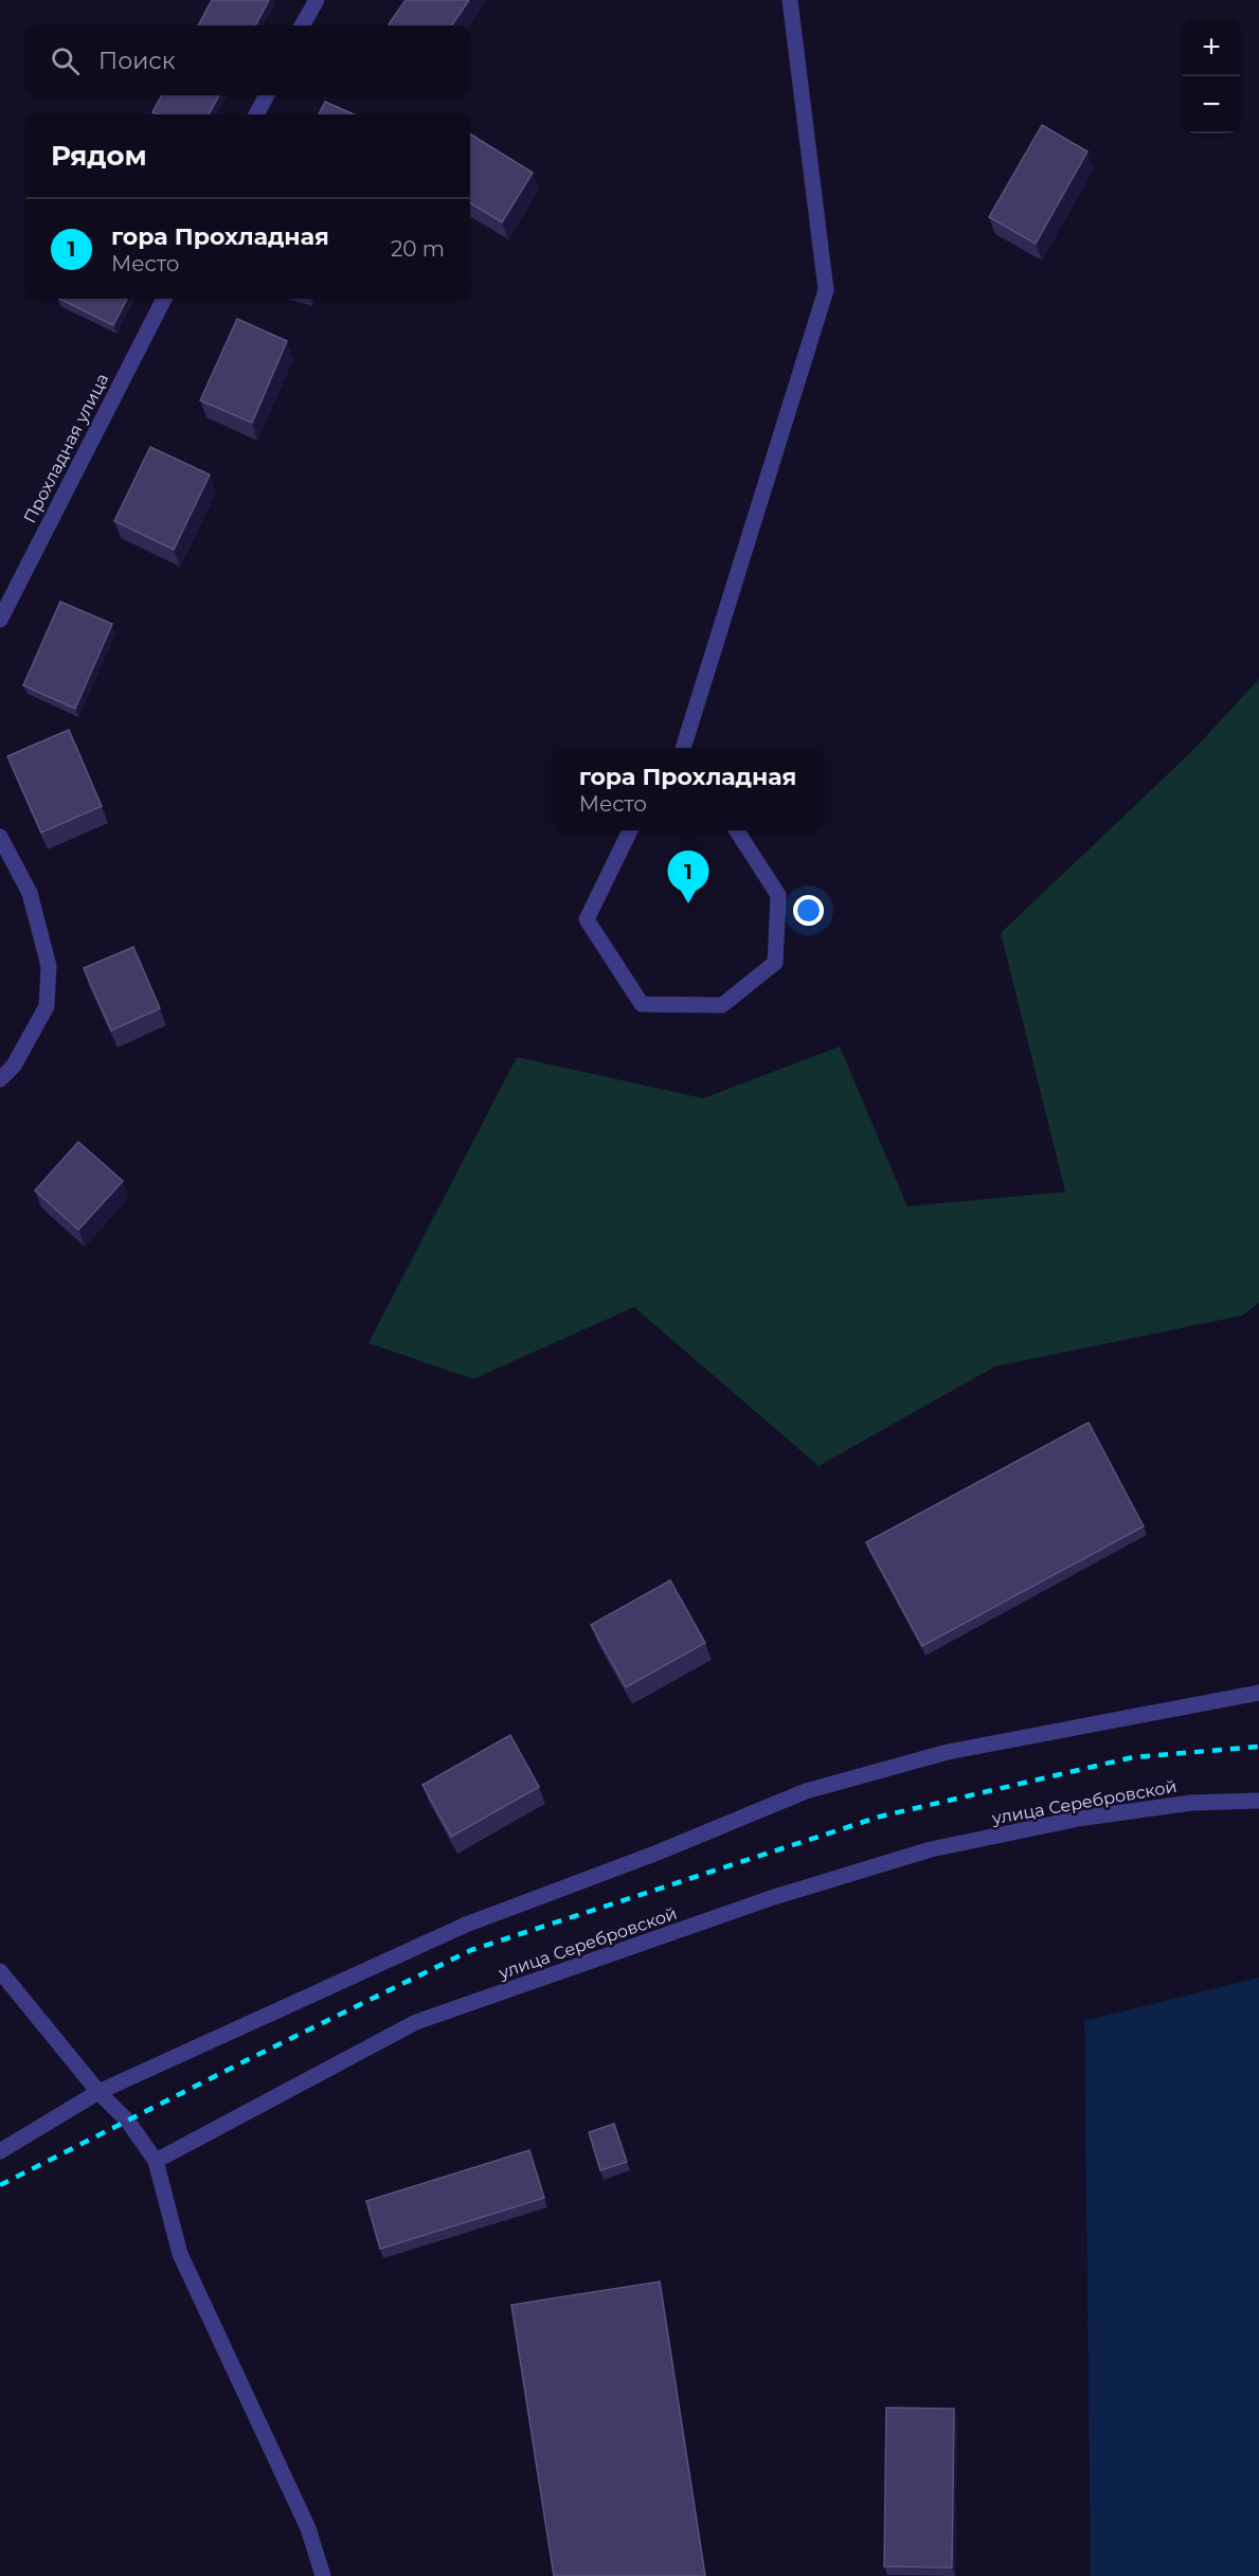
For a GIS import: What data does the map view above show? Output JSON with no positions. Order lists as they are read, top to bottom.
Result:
{
  "streets": {
    "street": ["Прохладная улица", "улица Серебровской"]
  },
  "page": {
    "map_buttons": ["+", "−"],
    "search": "Поиск",
    "heading": "Рядом",
    "list": [
      {
        "mark": "1",
        "name": "гора Прохладная",
        "note": "Место",
        "value": "20 m"
      }
    ],
    "popup": ["гора Прохладная", "Место"],
    "pins": "1"
  }
}
